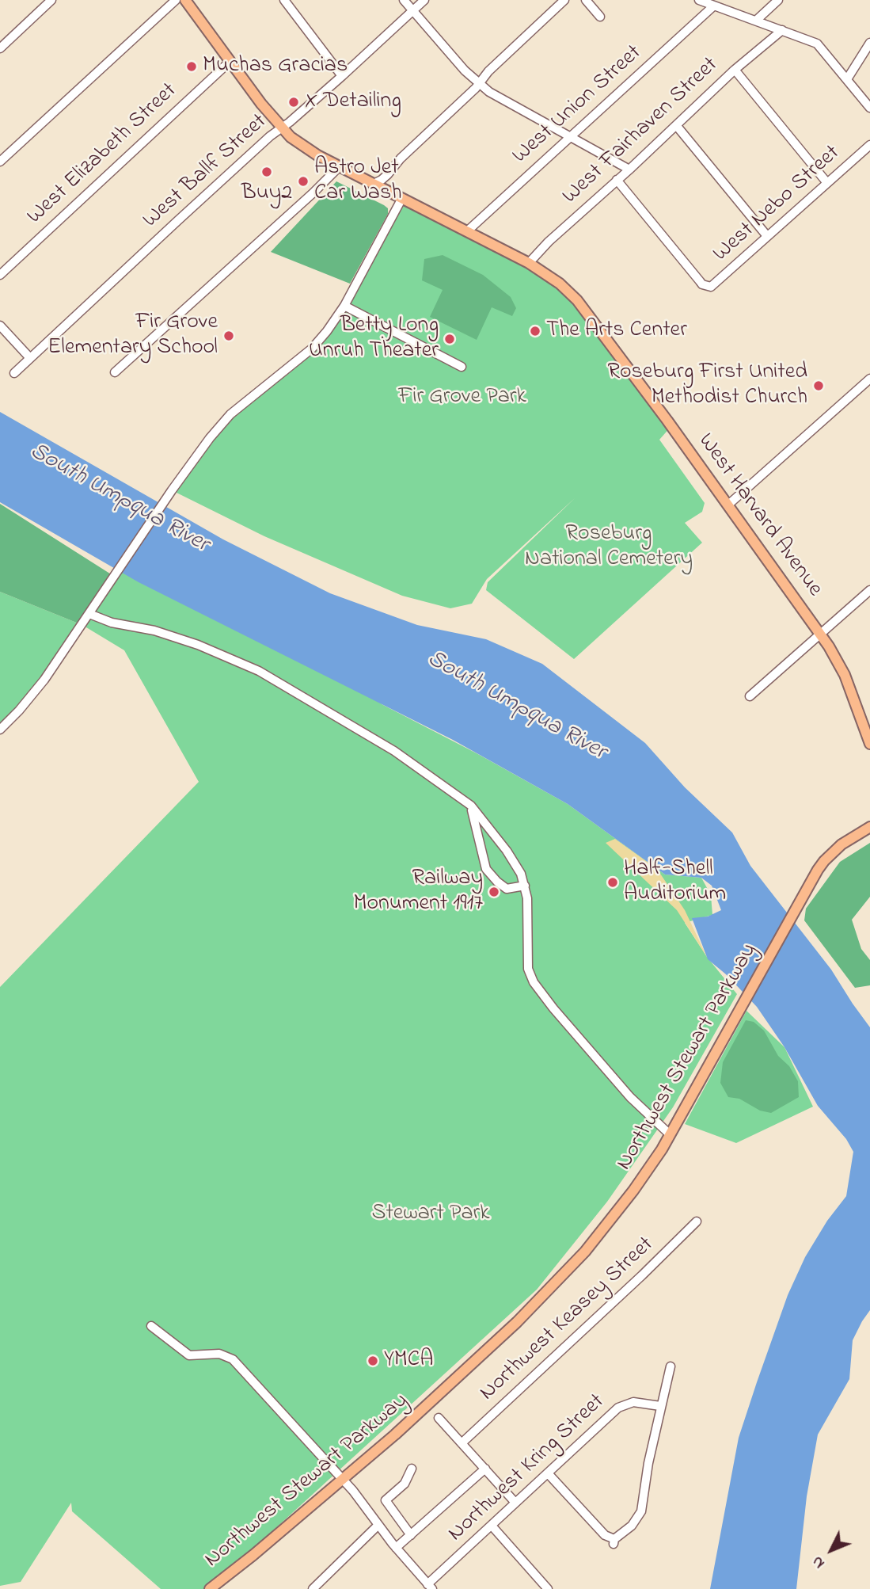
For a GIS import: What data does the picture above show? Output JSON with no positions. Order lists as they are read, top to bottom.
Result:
{
  "streets": {
    "main road": ["West Harvard Avenue", "Northwest Stewart Parkway"],
    "street": [
      "West Union Street",
      "West Fairhaven Street",
      "West Elizabeth Street",
      "West Ballf Street",
      "West Nebo Street",
      "Northwest Keasey Street",
      "Northwest Kring Street"
    ]
  },
  "crossings": [
    ["West Union Street", "West Harvard Avenue"],
    ["West Fairhaven Street", "West Nebo Street"],
    ["West Fairhaven Street", "West Harvard Avenue"],
    ["West Elizabeth Street", "West Harvard Avenue"],
    ["West Ballf Street", "West Harvard Avenue"]
  ],
  "water": ["South Umpqua River"],
  "parks": ["Fir Grove Park", "Roseburg National Cemetery", "Stewart Park"],
  "places": [
    "Muchas Gracias",
    "X Detailing",
    "Buy2",
    "Astro Jet Car Wash",
    "The Arts Center",
    "Fir Grove Elementary School",
    "Betty Long Unruh Theater",
    "Roseburg First United Methodist Church",
    "Half-Shell Auditorium",
    "Railway Monument 1917",
    "YMCA"
  ],
  "north": "bottom left"
}
